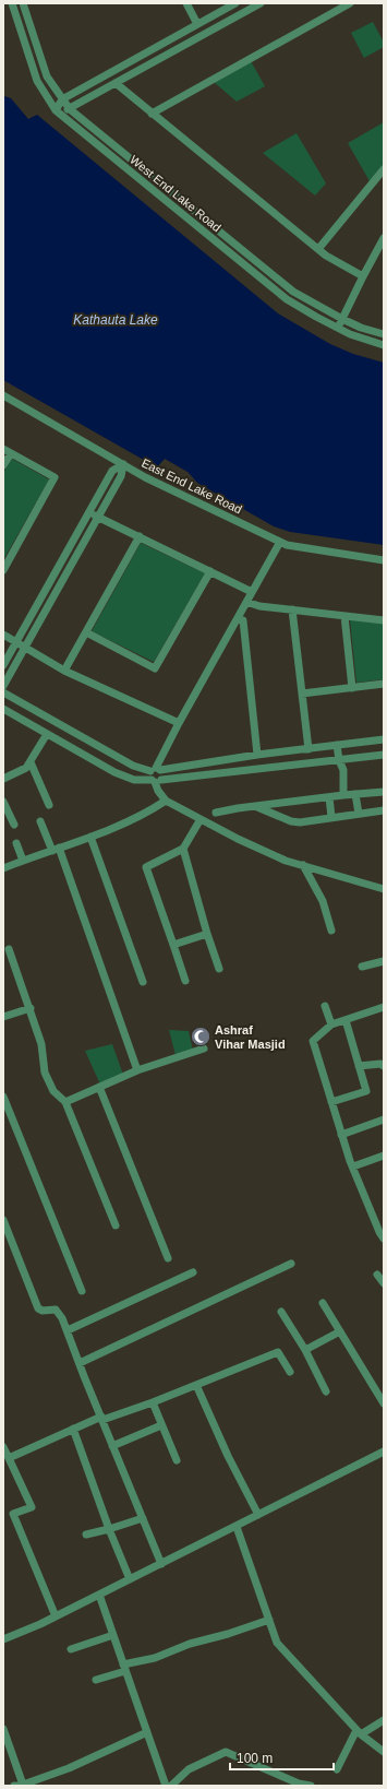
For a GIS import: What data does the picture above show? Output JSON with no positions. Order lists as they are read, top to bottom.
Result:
{
  "streets": {
    "street": ["West End Lake Road", "East End Lake Road"]
  },
  "water": ["Kathauta Lake"],
  "places": {
    "mosque": ["Ashraf Vihar Masjid"]
  },
  "scale_bar": "100 m"
}
